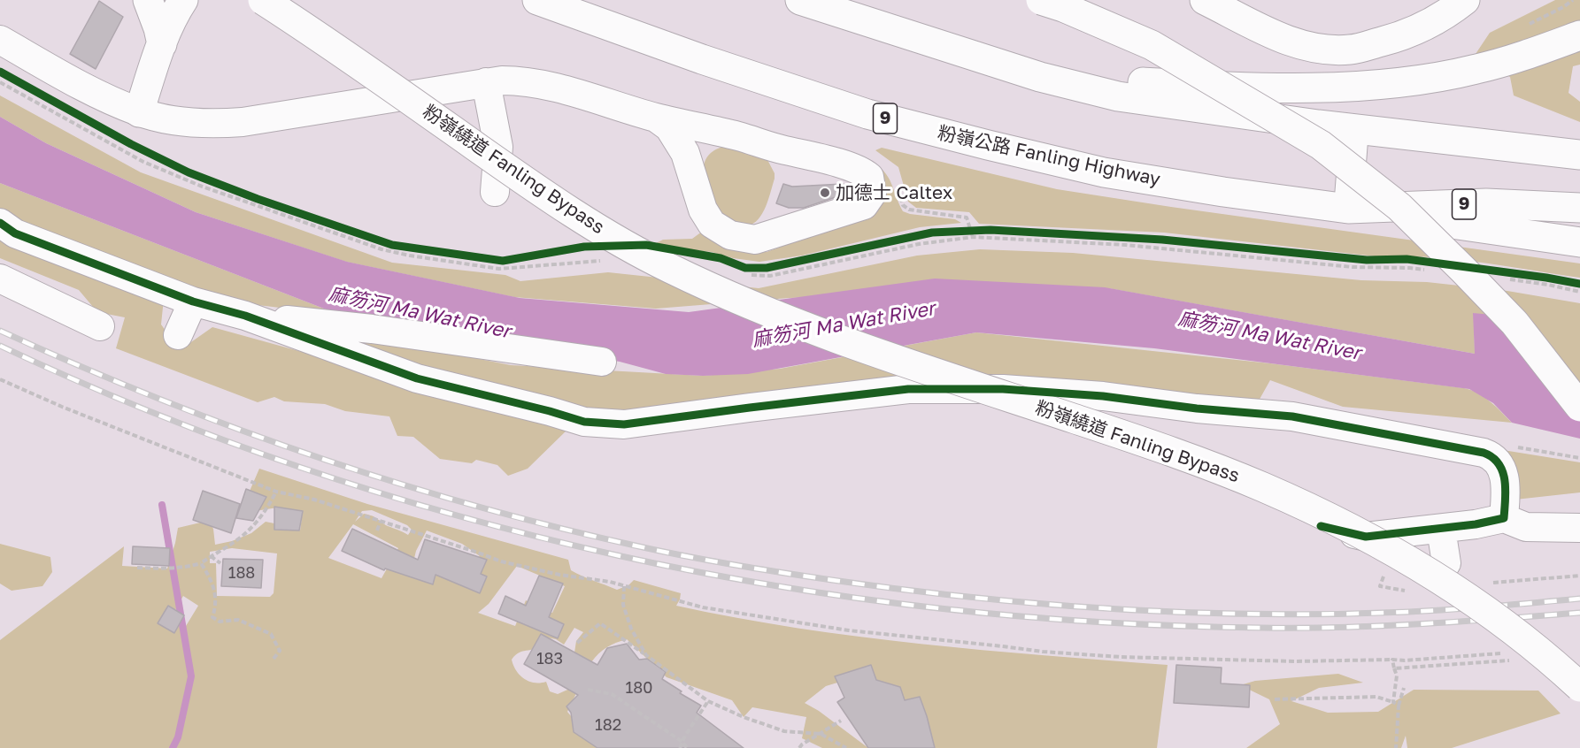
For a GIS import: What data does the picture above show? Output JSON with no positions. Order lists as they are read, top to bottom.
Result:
{
  "streets": {
    "main road": ["9", "粉嶺公路 Fanling Highway", "粉嶺繞道 Fanling Bypass"]
  },
  "water": ["麻笏河 Ma Wat River"],
  "places": ["加德士 Caltex"],
  "house_numbers": [
    "188",
    "183",
    "180",
    "182"
  ]
}
